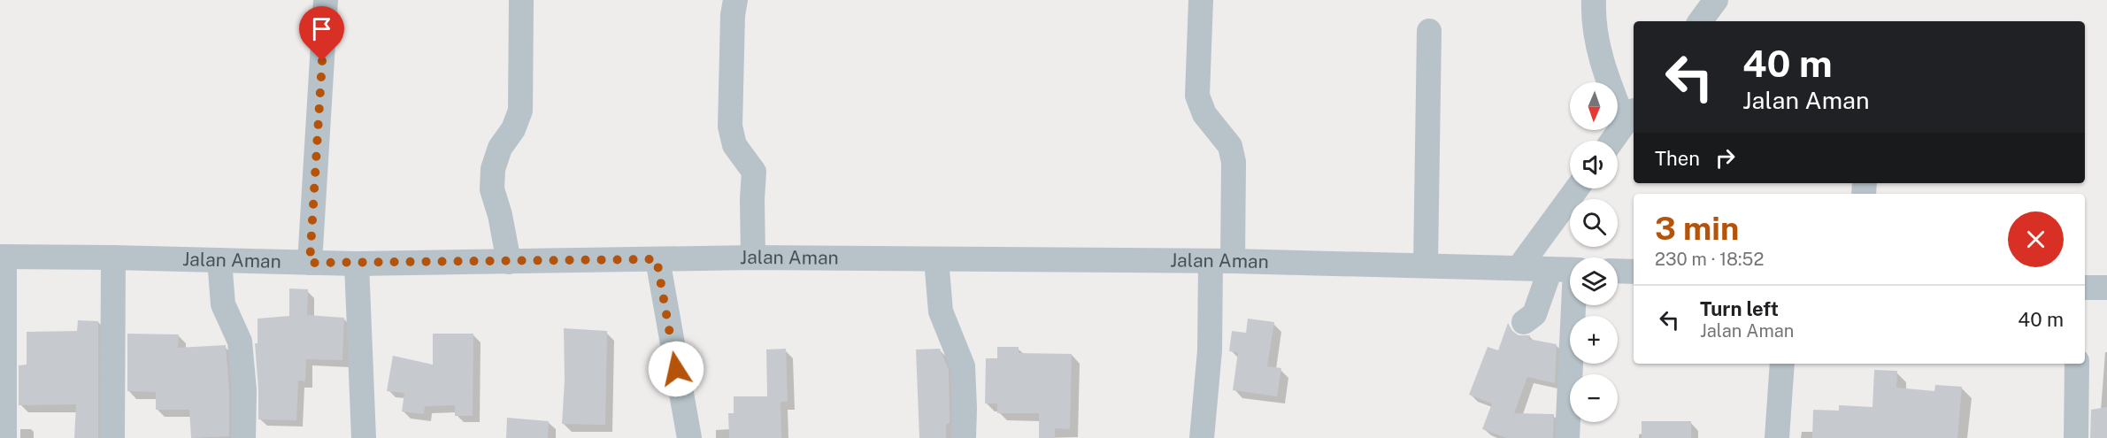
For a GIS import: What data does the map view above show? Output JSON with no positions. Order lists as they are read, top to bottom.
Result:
{
  "streets": {
    "street": ["Jalan Aman"]
  },
  "north": "bottom",
  "page": {
    "turn": ["40 m", "Jalan Aman"],
    "map_buttons": ["+", "−"],
    "then": "Then",
    "heading": ["3 min", "230 m · 18:52"],
    "list": [
      {
        "name": "Turn left",
        "note": "Jalan Aman",
        "value": "40 m"
      }
    ]
  }
}
